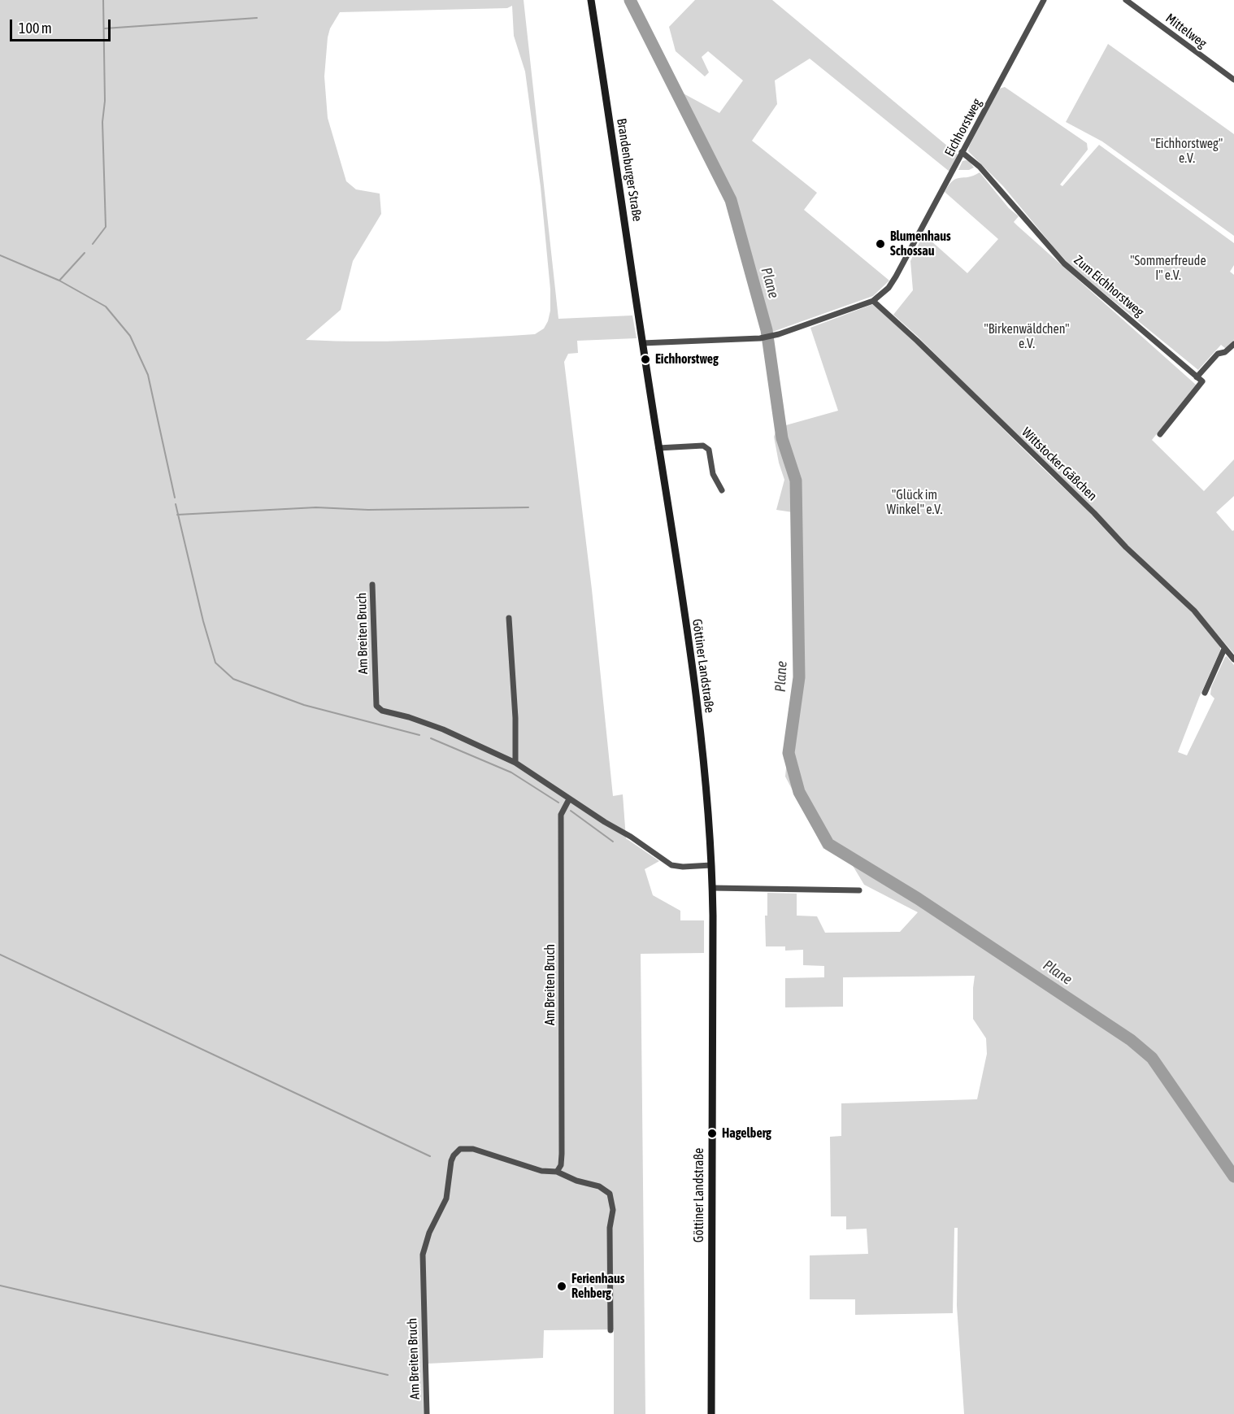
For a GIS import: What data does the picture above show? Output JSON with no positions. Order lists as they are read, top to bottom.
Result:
{
  "streets": {
    "street": [
      "Mittelweg",
      "Eichhorstweg",
      "Brandenburger Straße",
      "Zum Eichhorstweg",
      "Wittstocker Gäßchen",
      "Am Breiten Bruch",
      "Göttiner Landstraße"
    ]
  },
  "crossings": [
    ["Eichhorstweg", "Brandenburger Straße"],
    ["Eichhorstweg", "Zum Eichhorstweg"],
    ["Eichhorstweg", "Wittstocker Gäßchen"],
    ["Eichhorstweg", "Göttiner Landstraße"],
    ["Brandenburger Straße", "Göttiner Landstraße"],
    ["Am Breiten Bruch", "Göttiner Landstraße"]
  ],
  "water": ["Plane"],
  "parks": [
    "\"Eichhorstweg\" e.V.",
    "\"Sommerfreude I\" e.V.",
    "\"Birkenwäldchen\" e.V.",
    "\"Glück im Winkel\" e.V."
  ],
  "places": [
    "Blumenhaus Schossau",
    "Eichhorstweg",
    "Hagelberg",
    "Ferienhaus Rehberg"
  ],
  "scale_bar": "100 m"
}
